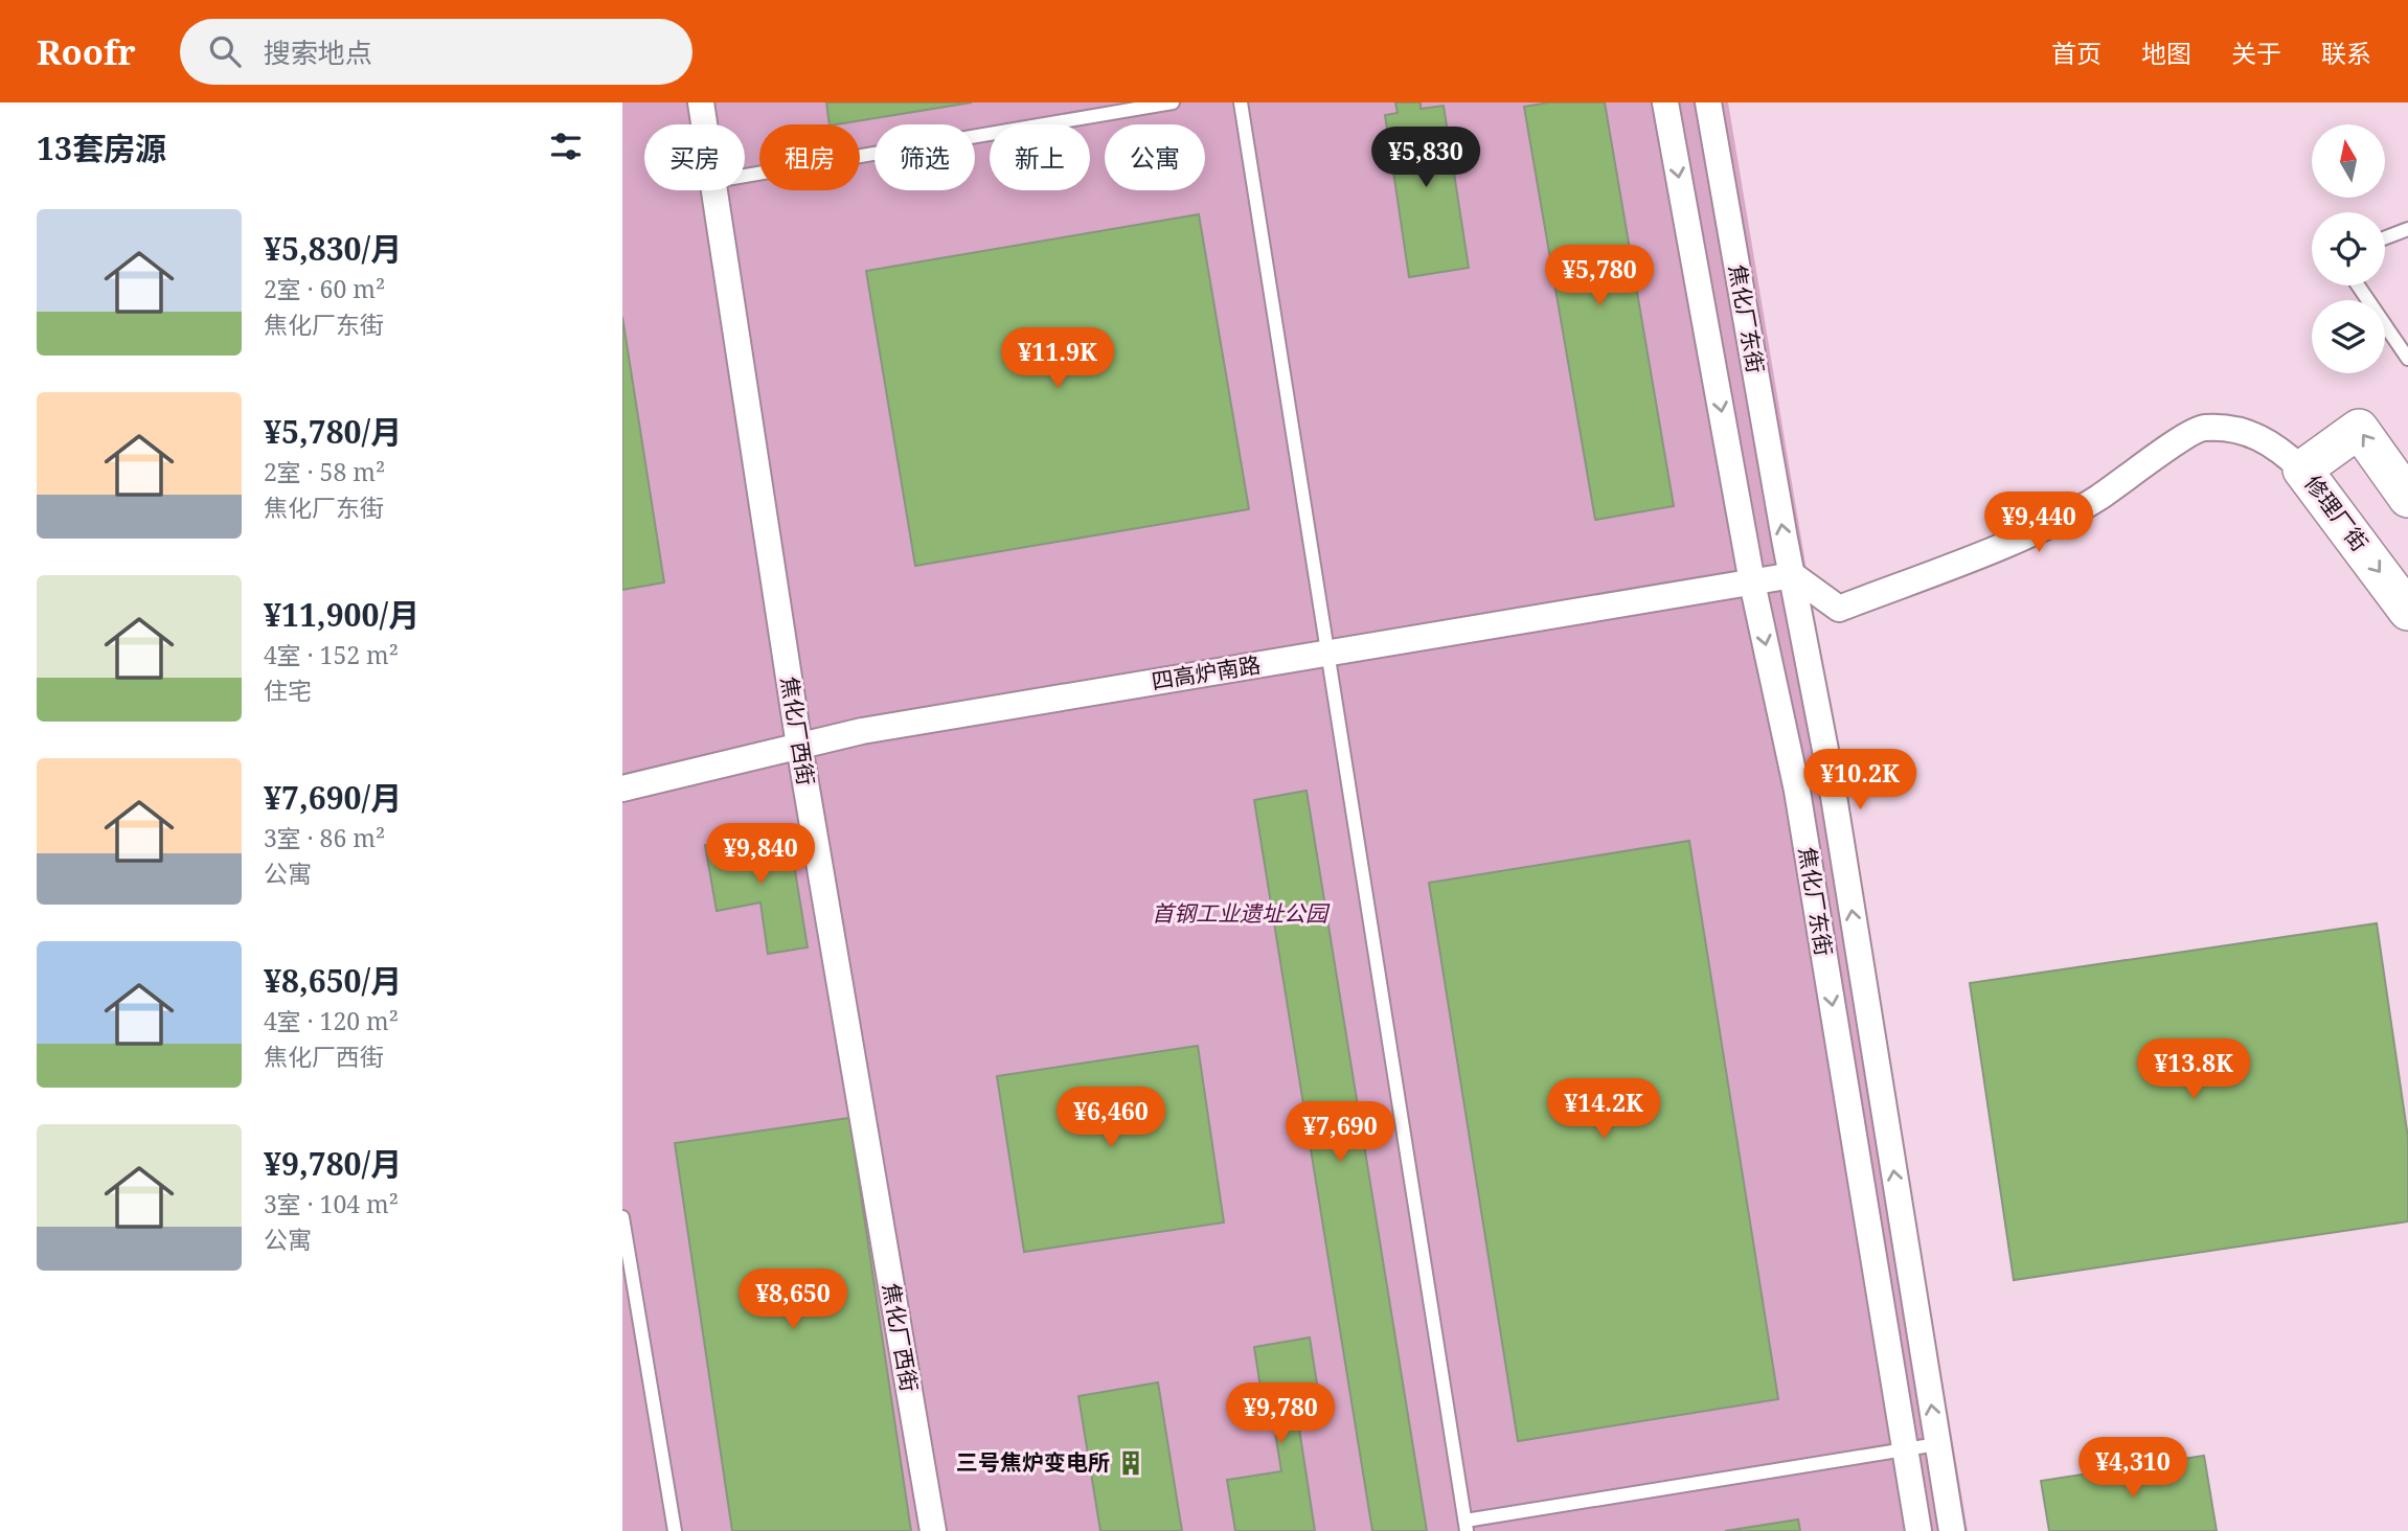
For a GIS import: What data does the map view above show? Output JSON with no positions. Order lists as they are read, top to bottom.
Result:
{
  "streets": {
    "main road": ["修理厂街"],
    "street": ["焦化厂东街", "四高炉南路", "焦化厂西街"]
  },
  "crossings": [
    ["焦化厂东街", "四高炉南路"],
    ["四高炉南路", "焦化厂西街"]
  ],
  "parks": ["首钢工业遗址公园"],
  "places": {
    "building": ["三号焦炉变电所"]
  },
  "north": "top",
  "page": {
    "header": "Roofr",
    "search": "搜索地点",
    "nav": [
      "首页",
      "地图",
      "关于",
      "联系"
    ],
    "heading": "13套房源",
    "chip": [
      "买房",
      "租房",
      "筛选",
      "新上",
      "公寓"
    ],
    "price": [
      "¥5,830",
      "¥5,780",
      "¥11.9K",
      "¥9,440",
      "¥10.2K",
      "¥9,840",
      "¥13.8K",
      "¥14.2K",
      "¥6,460",
      "¥7,690",
      "¥8,650",
      "¥9,780",
      "¥4,310"
    ],
    "list": [
      {
        "name": "¥5,830/月",
        "note": "2室 · 60 m² · 焦化厂东街"
      },
      {
        "name": "¥5,780/月",
        "note": "2室 · 58 m² · 焦化厂东街"
      },
      {
        "name": "¥11,900/月",
        "note": "4室 · 152 m² · 住宅"
      },
      {
        "name": "¥7,690/月",
        "note": "3室 · 86 m² · 公寓"
      },
      {
        "name": "¥8,650/月",
        "note": "4室 · 120 m² · 焦化厂西街"
      },
      {
        "name": "¥9,780/月",
        "note": "3室 · 104 m² · 公寓"
      }
    ]
  }
}
